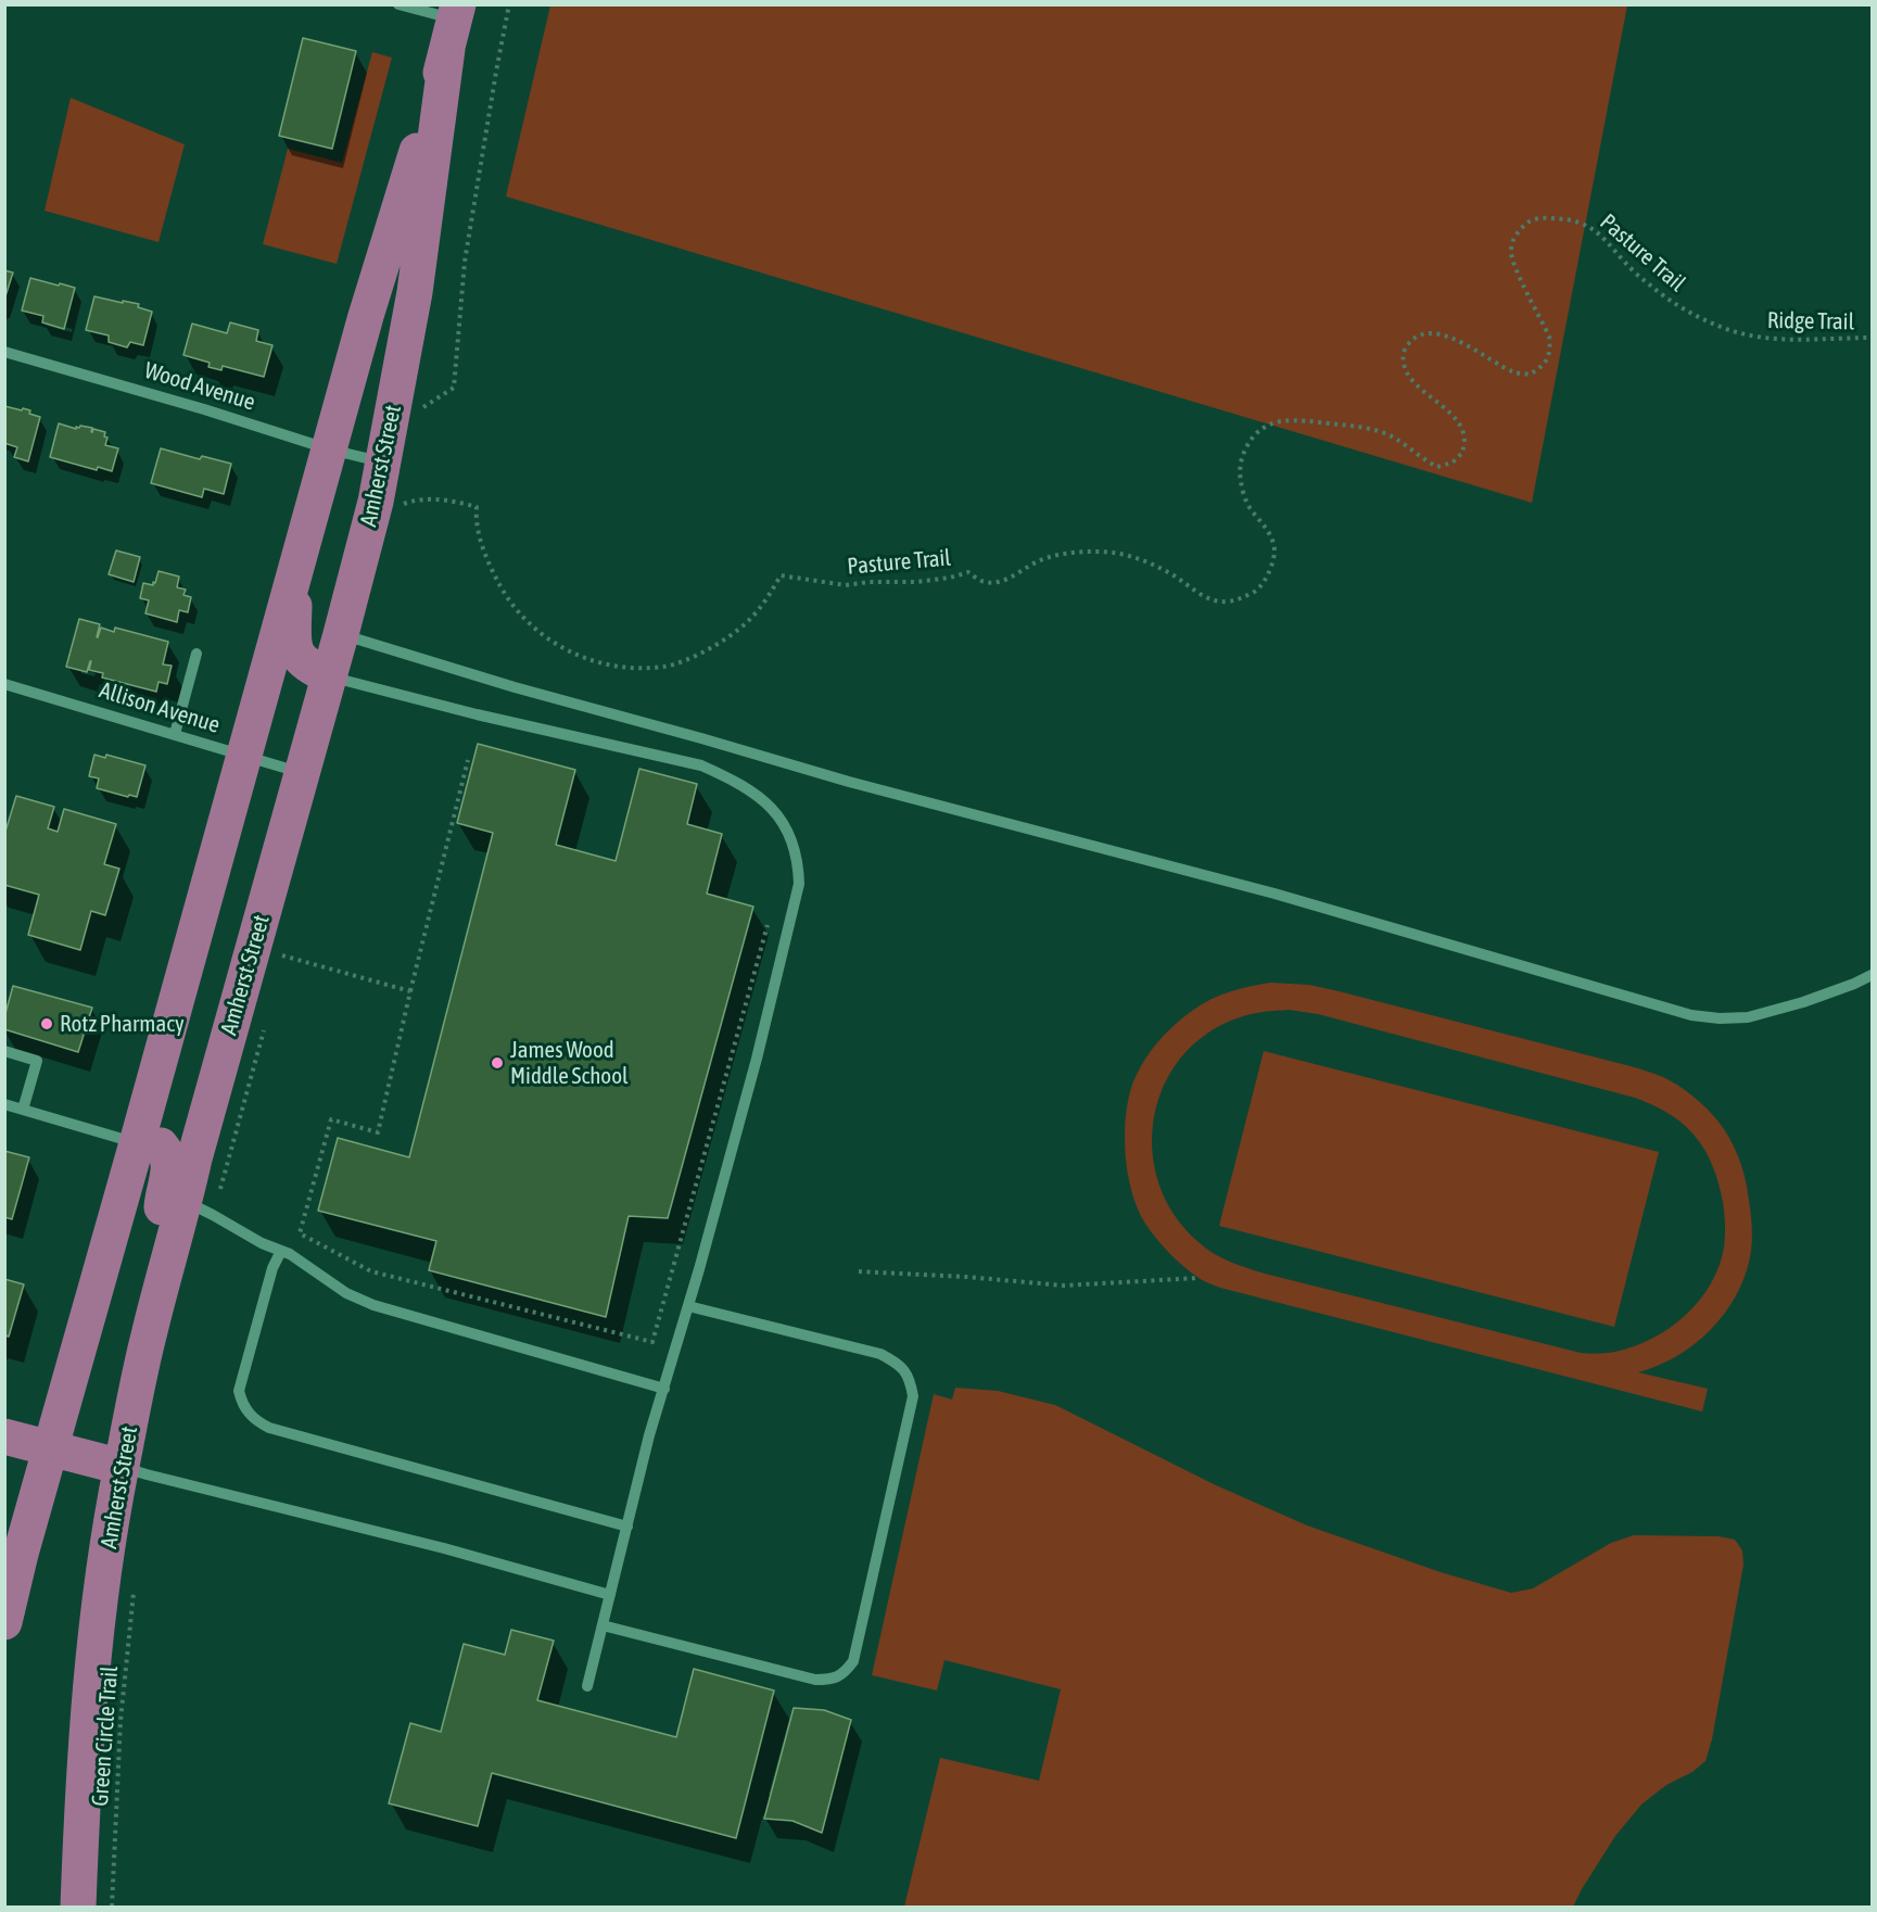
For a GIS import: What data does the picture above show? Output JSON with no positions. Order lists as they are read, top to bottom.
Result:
{
  "streets": {
    "main road": ["Amherst Street"],
    "street": ["Wood Avenue", "Allison Avenue"],
    "path": ["Pasture Trail", "Ridge Trail", "Green Circle Trail"]
  },
  "crossings": [
    ["Pasture Trail", "Ridge Trail"],
    ["Wood Avenue", "Amherst Street"],
    ["Amherst Street", "Allison Avenue"]
  ],
  "places": ["Rotz Pharmacy", "James Wood Middle School"]
}
